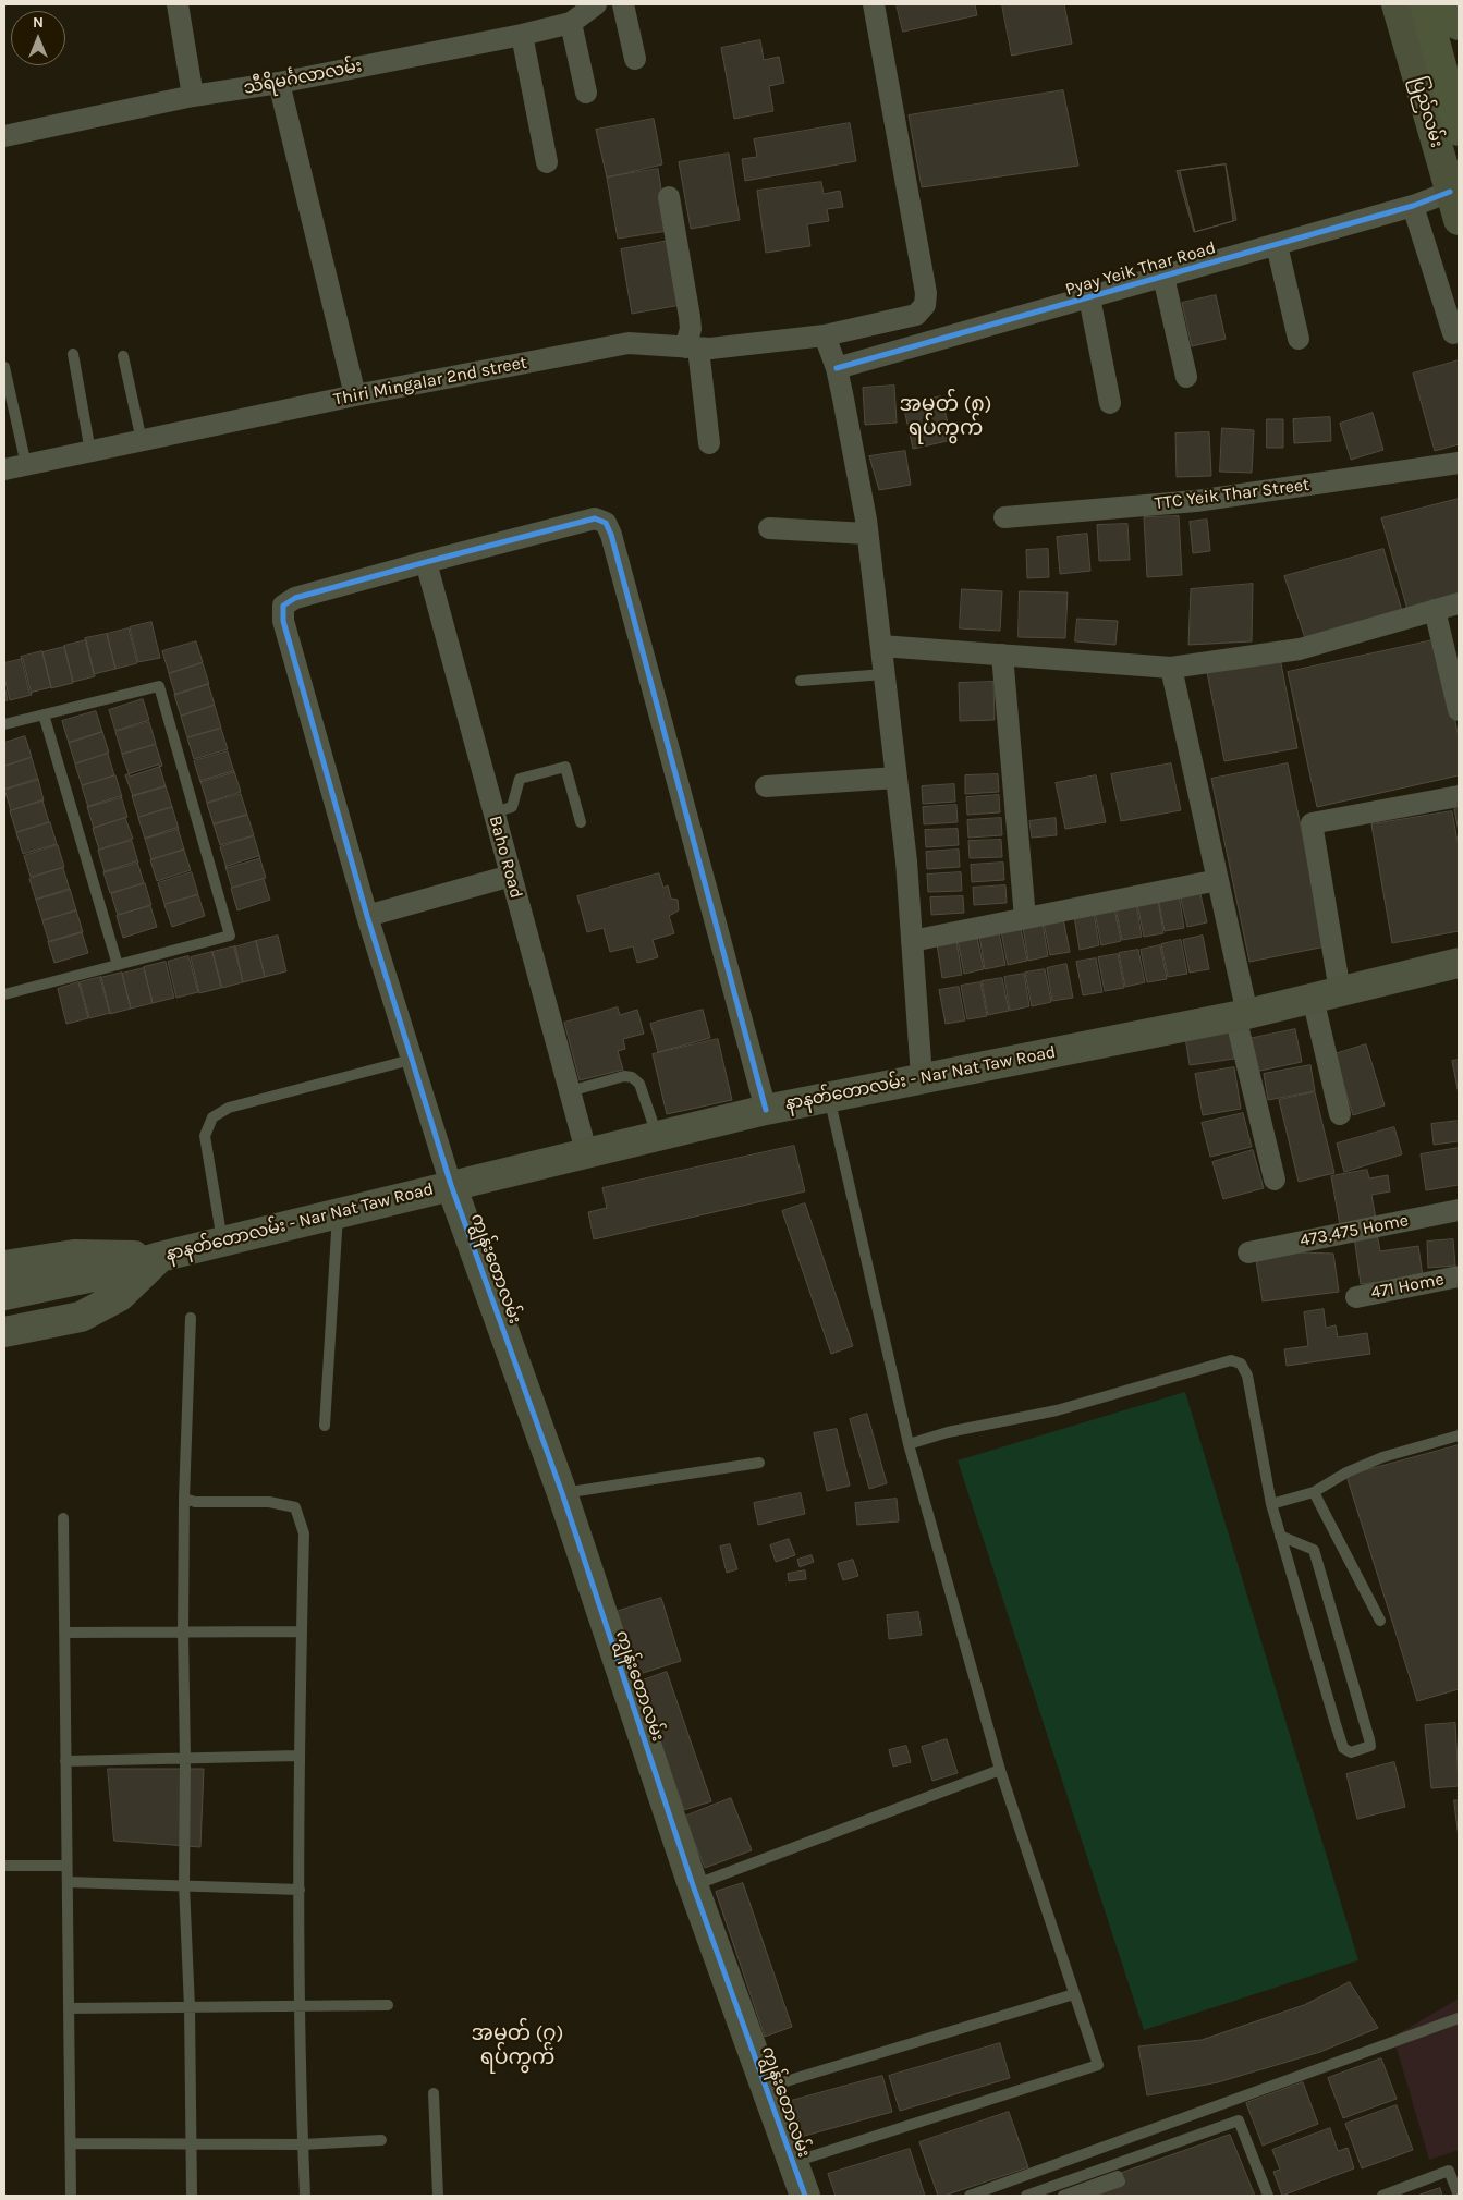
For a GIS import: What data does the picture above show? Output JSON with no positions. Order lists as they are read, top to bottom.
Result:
{
  "streets": {
    "main road": ["ပြည်လမ်း", "နာနတ်တောလမ်း - Nar Nat Taw Road", "ကျွန်းတောလမ်း"],
    "street": [
      "သီရိမင်္ဂလာလမ်း",
      "Pyay Yeik Thar Road",
      "Thiri Mingalar 2nd street",
      "TTC Yeik Thar Street",
      "Baho Road",
      "473,475 Home",
      "471 Home"
    ]
  },
  "crossings": [
    ["ပြည်လမ်း", "Pyay Yeik Thar Road"],
    ["Baho Road", "နာနတ်တောလမ်း - Nar Nat Taw Road"],
    ["နာနတ်တောလမ်း - Nar Nat Taw Road", "ကျွန်းတောလမ်း"]
  ],
  "districts": ["အမှတ် (၈) ရပ်ကွက်", "အမှတ် (၇) ရပ်ကွက်"],
  "north": "top"
}
